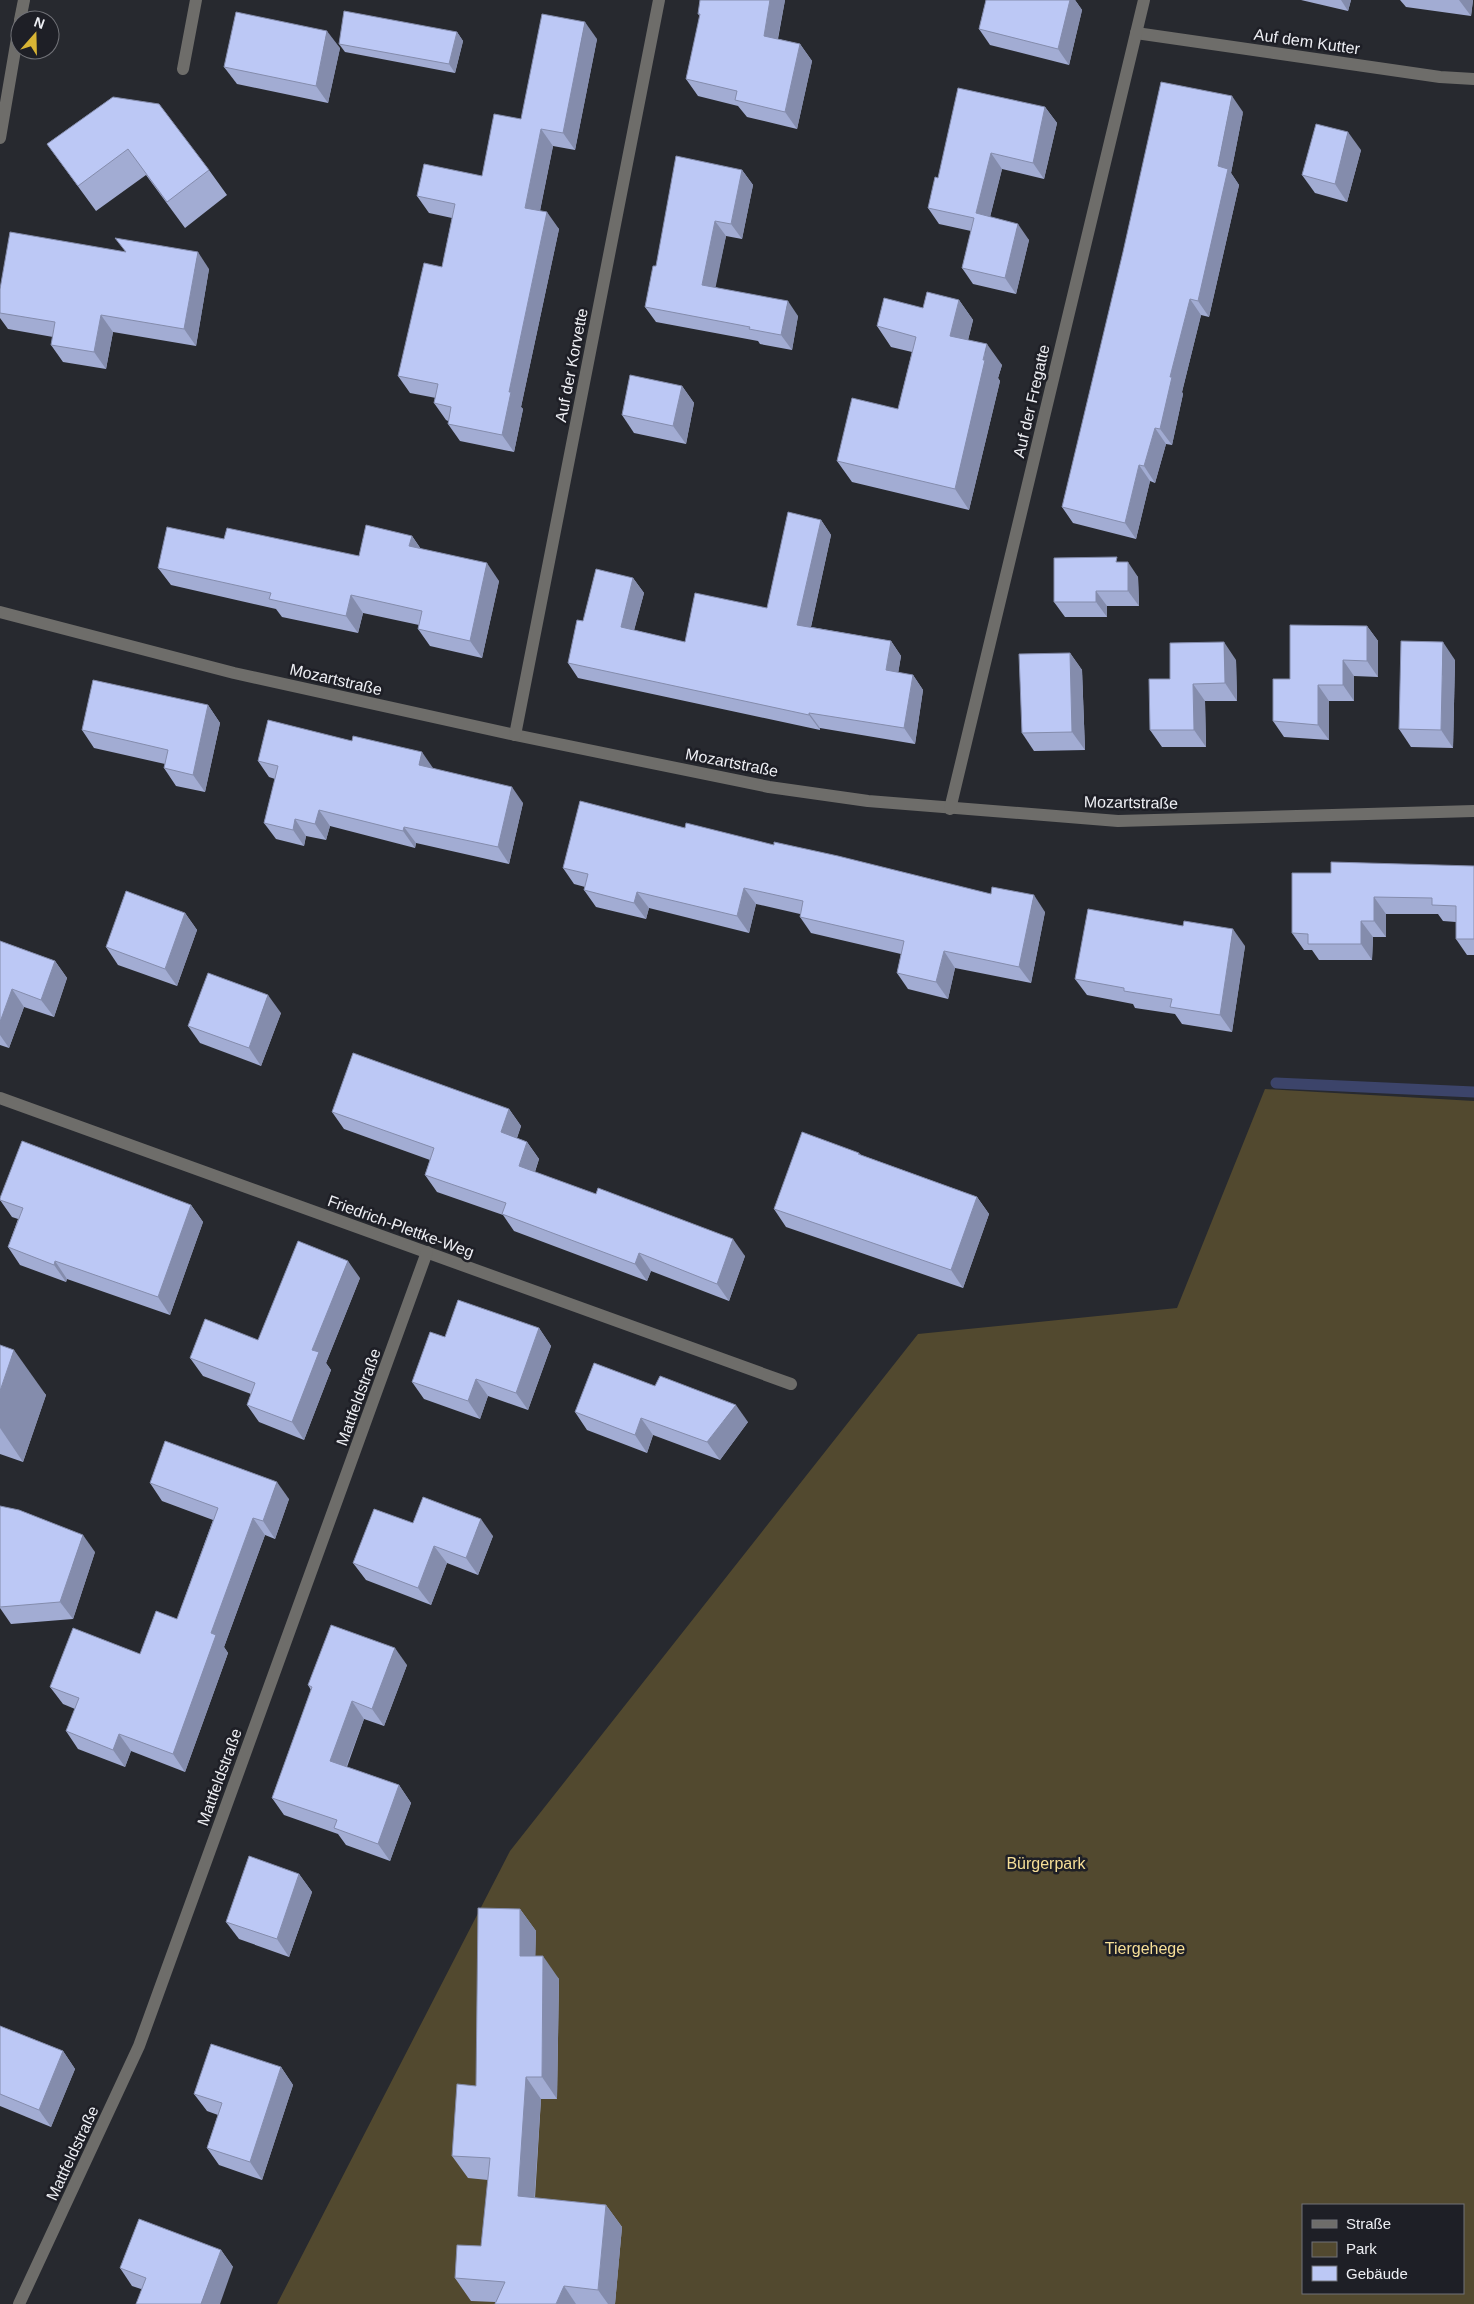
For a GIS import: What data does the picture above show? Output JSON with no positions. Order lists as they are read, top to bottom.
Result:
{
  "streets": {
    "street": [
      "Auf dem Kutter",
      "Auf der Korvette",
      "Auf der Fregatte",
      "Mozartstraße",
      "Friedrich-Plettke-Weg",
      "Mattfeldstraße"
    ]
  },
  "crossings": [
    ["Auf dem Kutter", "Auf der Fregatte"],
    ["Auf der Korvette", "Mozartstraße"],
    ["Auf der Fregatte", "Mozartstraße"],
    ["Friedrich-Plettke-Weg", "Mattfeldstraße"]
  ],
  "parks": ["Bürgerpark", "Tiergehege"],
  "legend": ["Straße", "Park", "Gebäude"],
  "north": "top"
}
